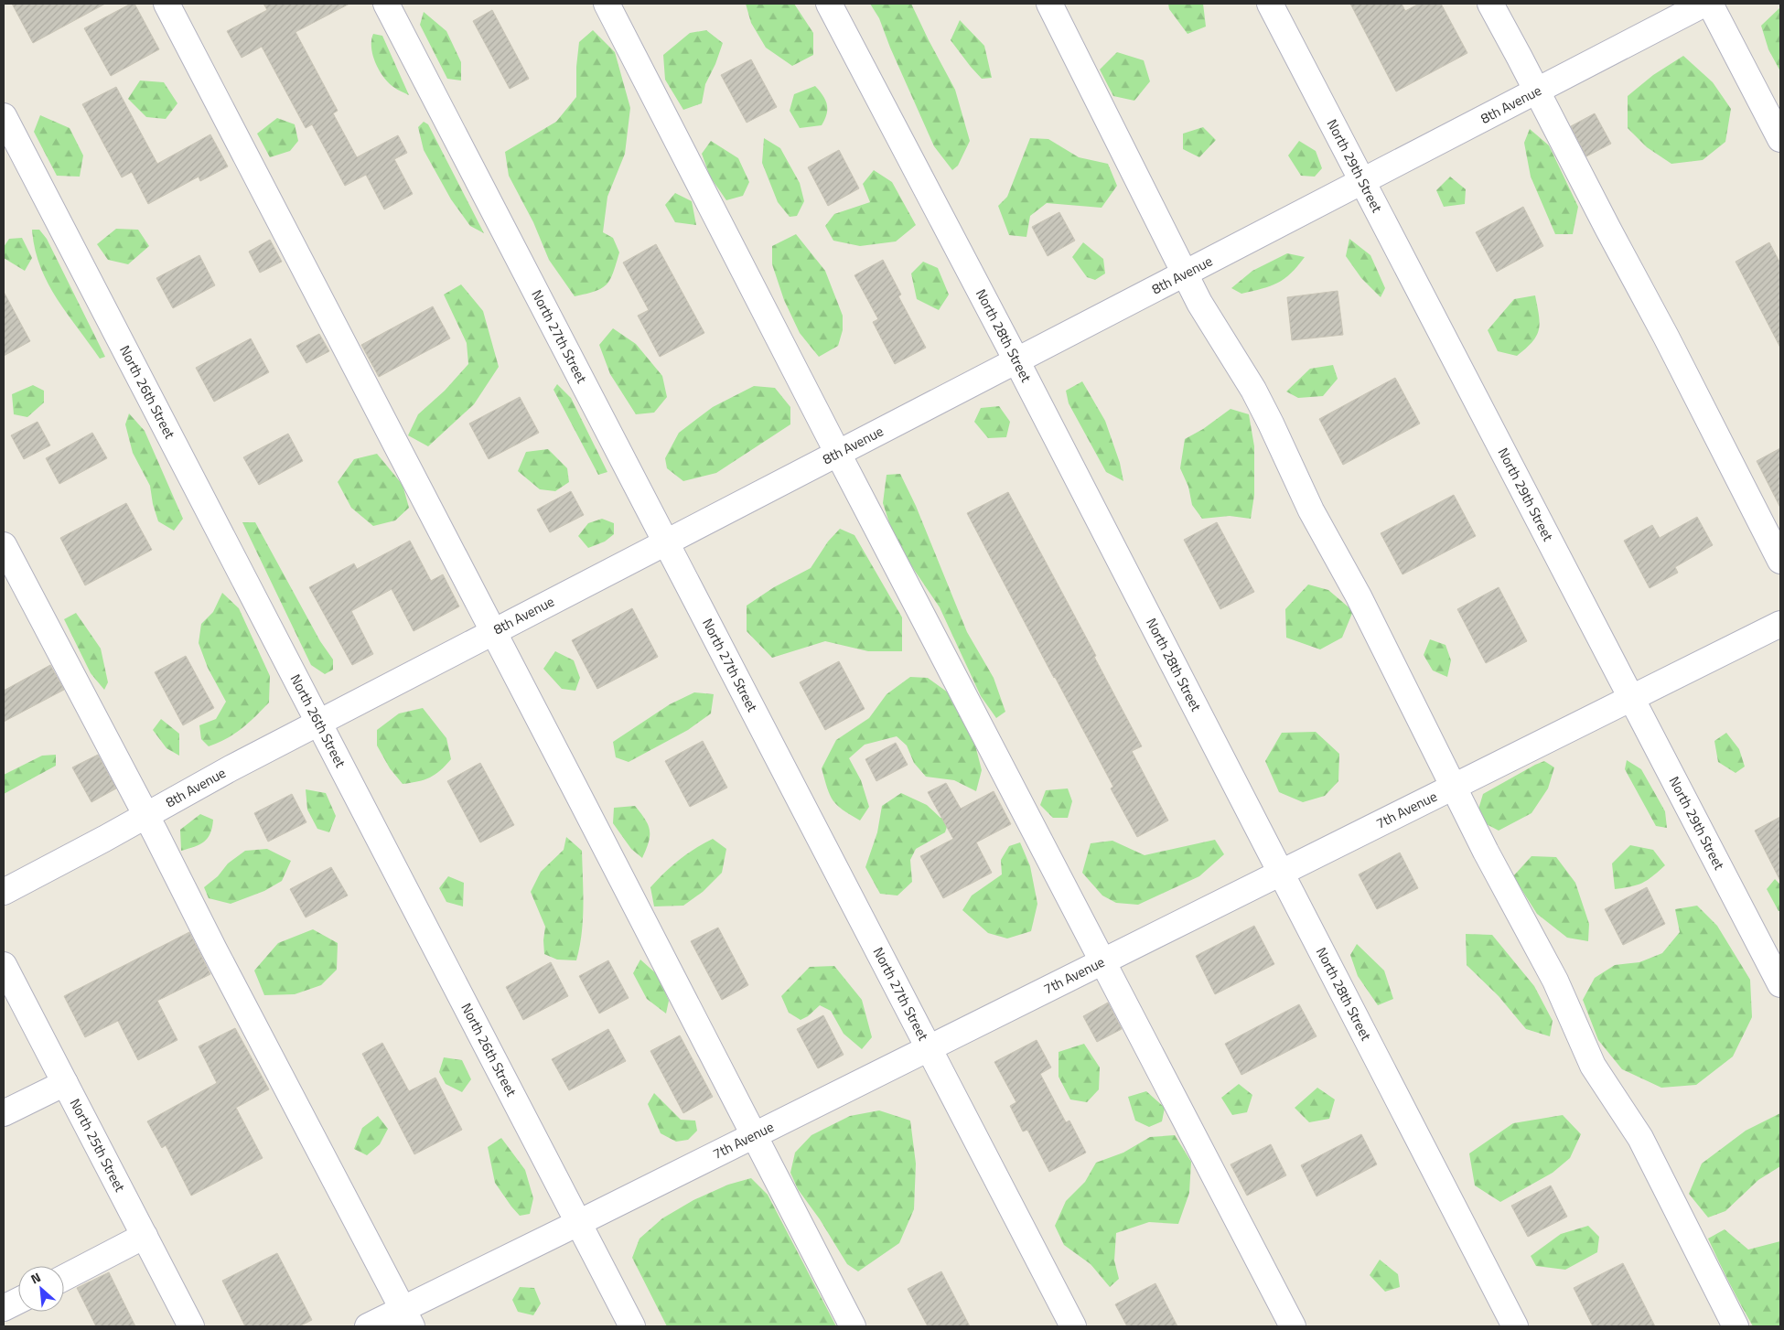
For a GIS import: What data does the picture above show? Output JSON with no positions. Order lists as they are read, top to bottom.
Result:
{
  "streets": {
    "street": [
      "8th Avenue",
      "North 29th Street",
      "North 27th Street",
      "North 28th Street",
      "North 26th Street",
      "7th Avenue",
      "North 25th Street"
    ]
  },
  "crossings": [
    ["8th Avenue", "North 29th Street"],
    ["8th Avenue", "North 27th Street"],
    ["8th Avenue", "North 28th Street"],
    ["8th Avenue", "North 26th Street"],
    ["North 29th Street", "7th Avenue"],
    ["North 27th Street", "7th Avenue"],
    ["North 28th Street", "7th Avenue"],
    ["North 26th Street", "7th Avenue"]
  ],
  "north": "top left"
}
